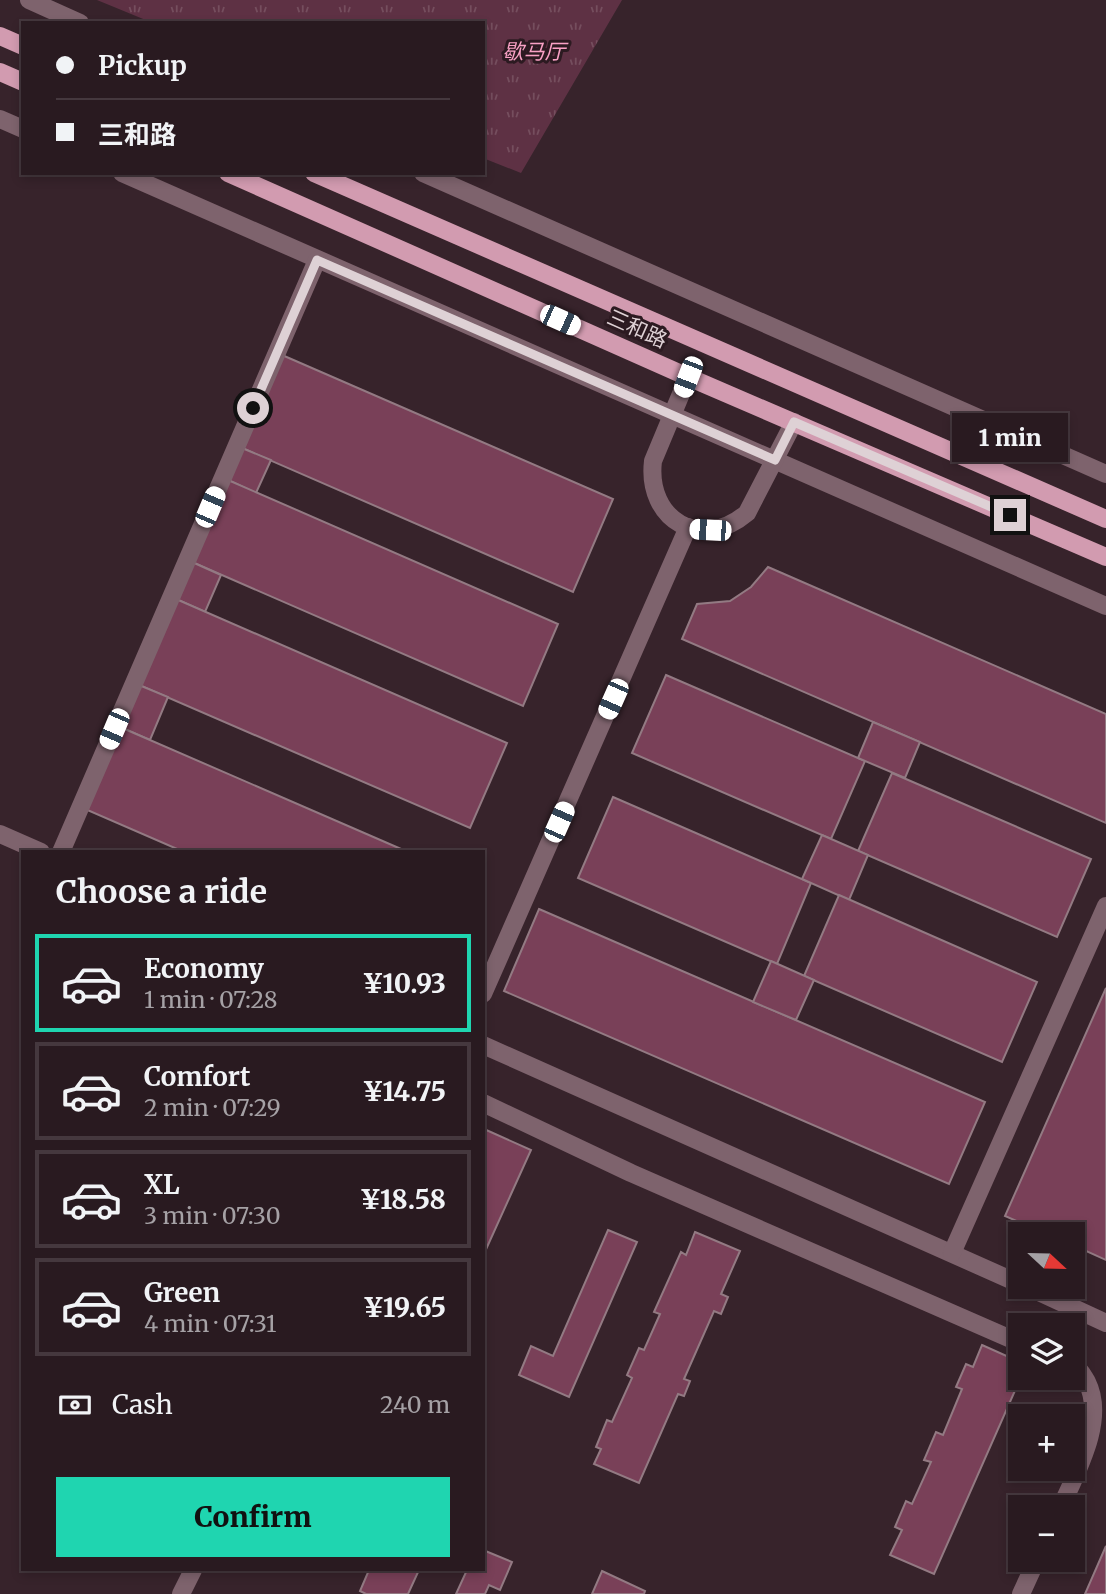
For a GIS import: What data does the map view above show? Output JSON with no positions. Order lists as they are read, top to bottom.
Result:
{
  "streets": {
    "main road": ["三和路"]
  },
  "parks": ["歇马厅"],
  "north": "right",
  "page": {
    "banner": ["Pickup", "三和路"],
    "bubble": "1 min",
    "heading": "Choose a ride",
    "list": [
      {
        "name": "Economy",
        "note": "1 min · 07:28",
        "value": "¥10.93"
      },
      {
        "name": "Comfort",
        "note": "2 min · 07:29",
        "value": "¥14.75"
      },
      {
        "name": "XL",
        "note": "3 min · 07:30",
        "value": "¥18.58"
      },
      {
        "name": "Green",
        "note": "4 min · 07:31",
        "value": "¥19.65"
      }
    ],
    "map_buttons": ["+", "−"],
    "pay": ["Cash", "240 m"],
    "buttons": "Confirm"
  }
}
